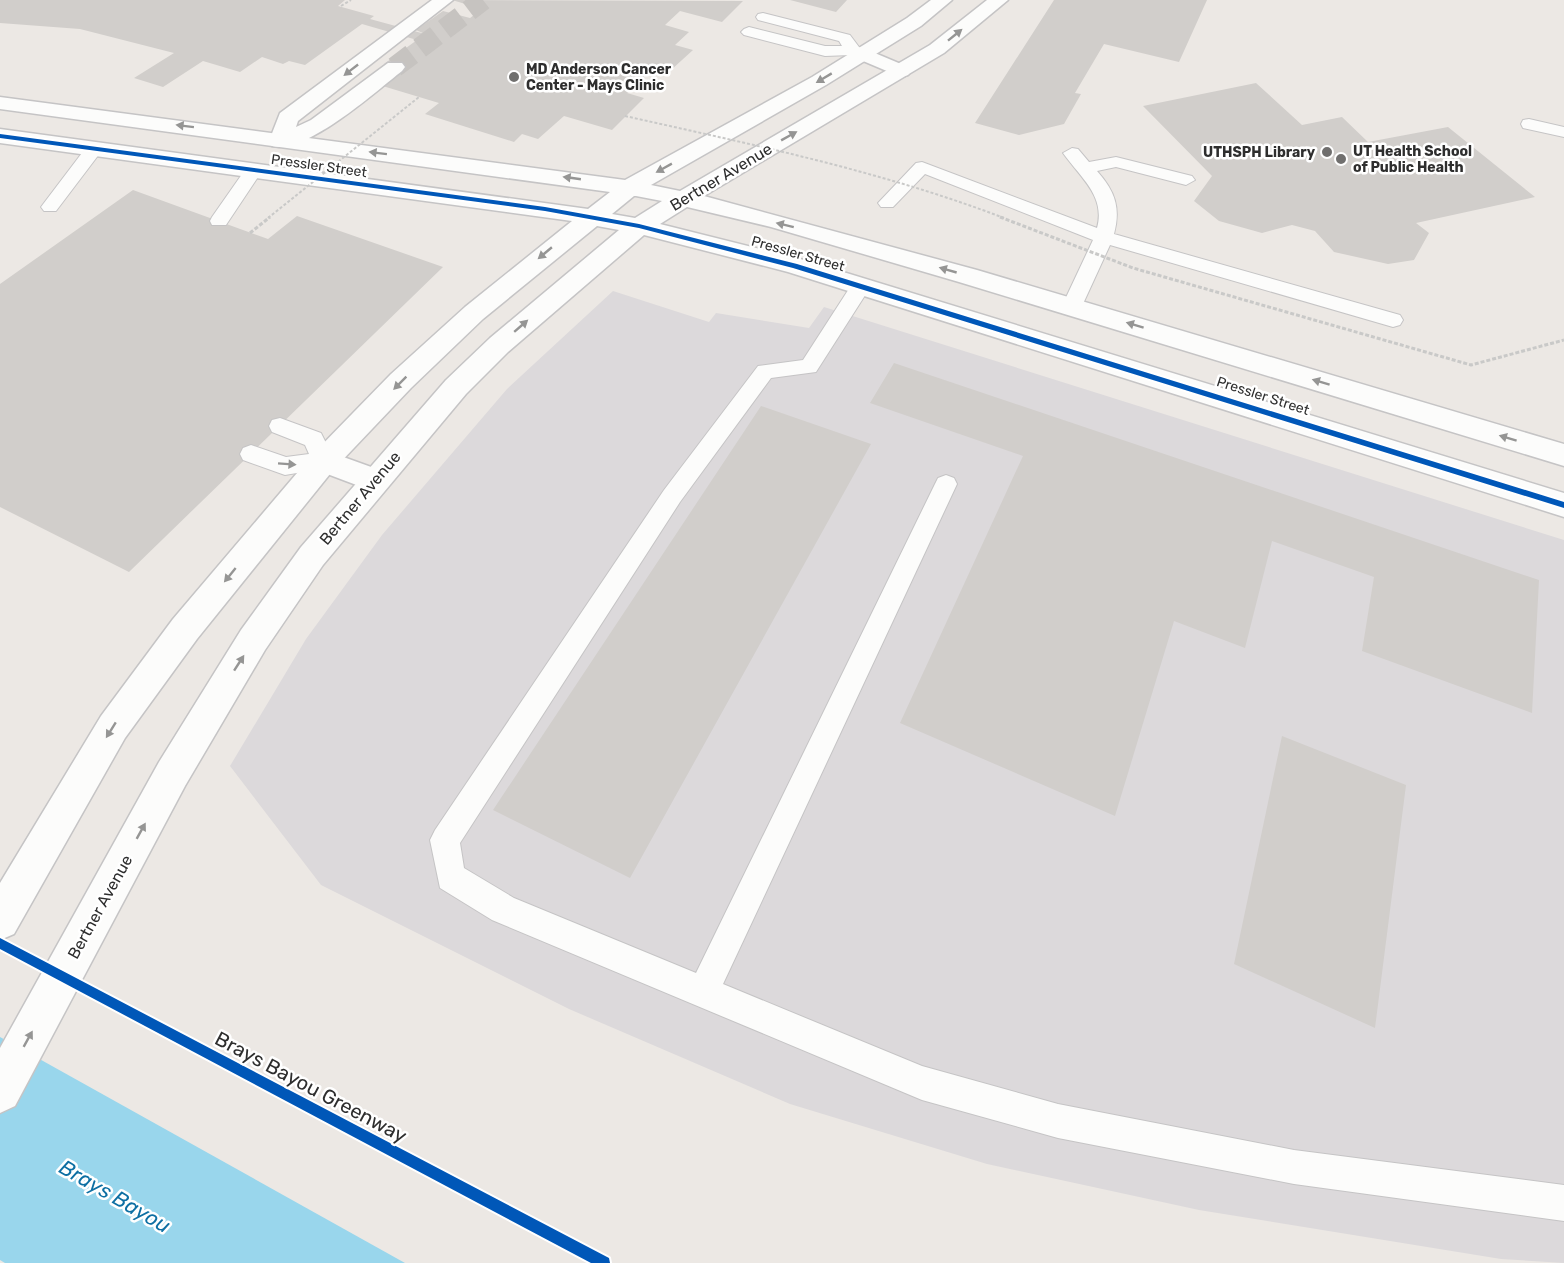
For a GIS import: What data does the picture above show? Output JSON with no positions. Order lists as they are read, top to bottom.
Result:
{
  "streets": {
    "street": ["Pressler Street", "Bertner Avenue"],
    "cycle path": ["Brays Bayou Greenway"]
  },
  "crossings": [
    ["Pressler Street", "Bertner Avenue"]
  ],
  "water": ["Brays Bayou"],
  "places": ["MD Anderson Cancer Center - Mays Clinic", "UTHSPH Library", "UT Health School of Public Health"]
}
